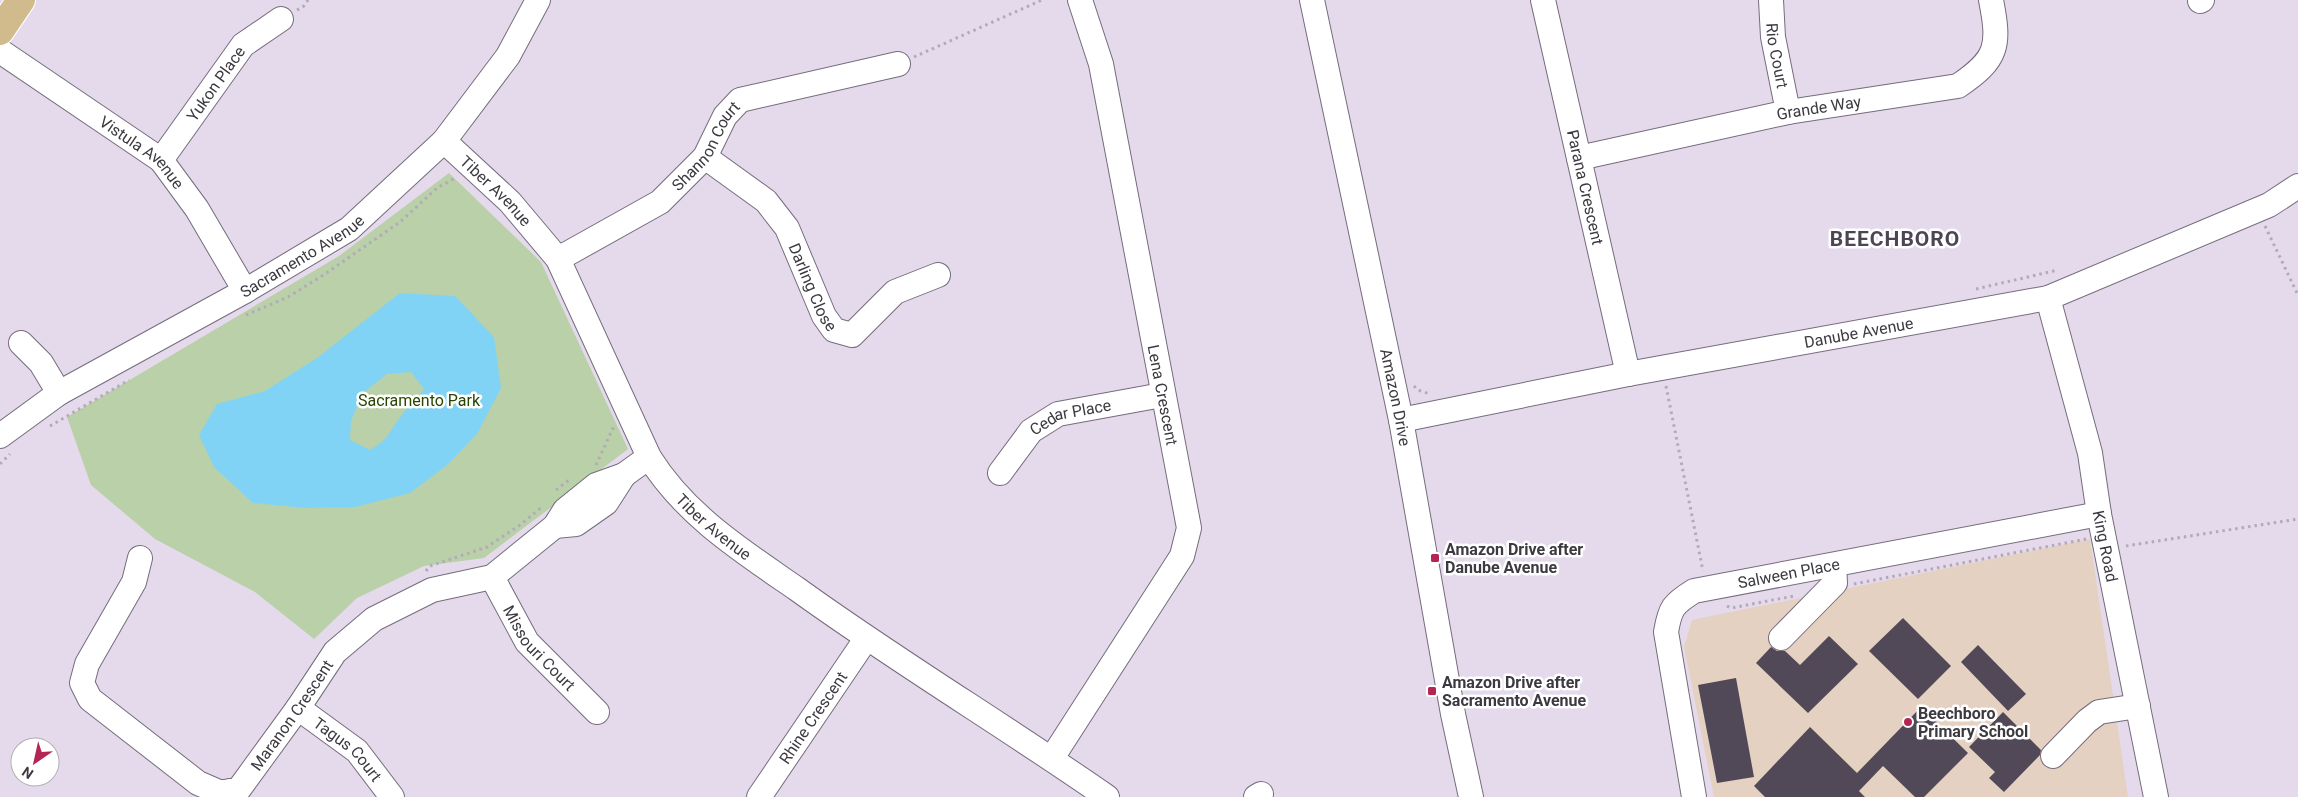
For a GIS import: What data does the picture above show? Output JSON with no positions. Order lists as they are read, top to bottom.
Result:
{
  "streets": {
    "street": [
      "Rio Court",
      "Yukon Place",
      "Grande Way",
      "Shannon Court",
      "Vistula Avenue",
      "Parana Crescent",
      "Tiber Avenue",
      "Sacramento Avenue",
      "Darling Close",
      "Danube Avenue",
      "Lena Crescent",
      "Amazon Drive",
      "Cedar Place",
      "King Road",
      "Salween Place",
      "Missouri Court",
      "Maranon Crescent",
      "Rhine Crescent",
      "Tagus Court"
    ]
  },
  "crossings": [
    ["Rio Court", "Grande Way"],
    ["Yukon Place", "Vistula Avenue"],
    ["Grande Way", "Parana Crescent"],
    ["Shannon Court", "Tiber Avenue"],
    ["Shannon Court", "Darling Close"],
    ["Vistula Avenue", "Sacramento Avenue"],
    ["Parana Crescent", "Danube Avenue"],
    ["Tiber Avenue", "Sacramento Avenue"],
    ["Tiber Avenue", "Lena Crescent"],
    ["Tiber Avenue", "Maranon Crescent"],
    ["Tiber Avenue", "Rhine Crescent"],
    ["Danube Avenue", "Amazon Drive"],
    ["Danube Avenue", "King Road"],
    ["Lena Crescent", "Cedar Place"],
    ["King Road", "Salween Place"],
    ["Missouri Court", "Maranon Crescent"],
    ["Maranon Crescent", "Tagus Court"]
  ],
  "districts": ["BEECHBORO"],
  "parks": ["Sacramento Park"],
  "places": {
    "transit": ["Amazon Drive after Danube Avenue", "Amazon Drive after Sacramento Avenue"],
    "other": ["Beechboro Primary School"]
  },
  "north": "bottom left"
}
